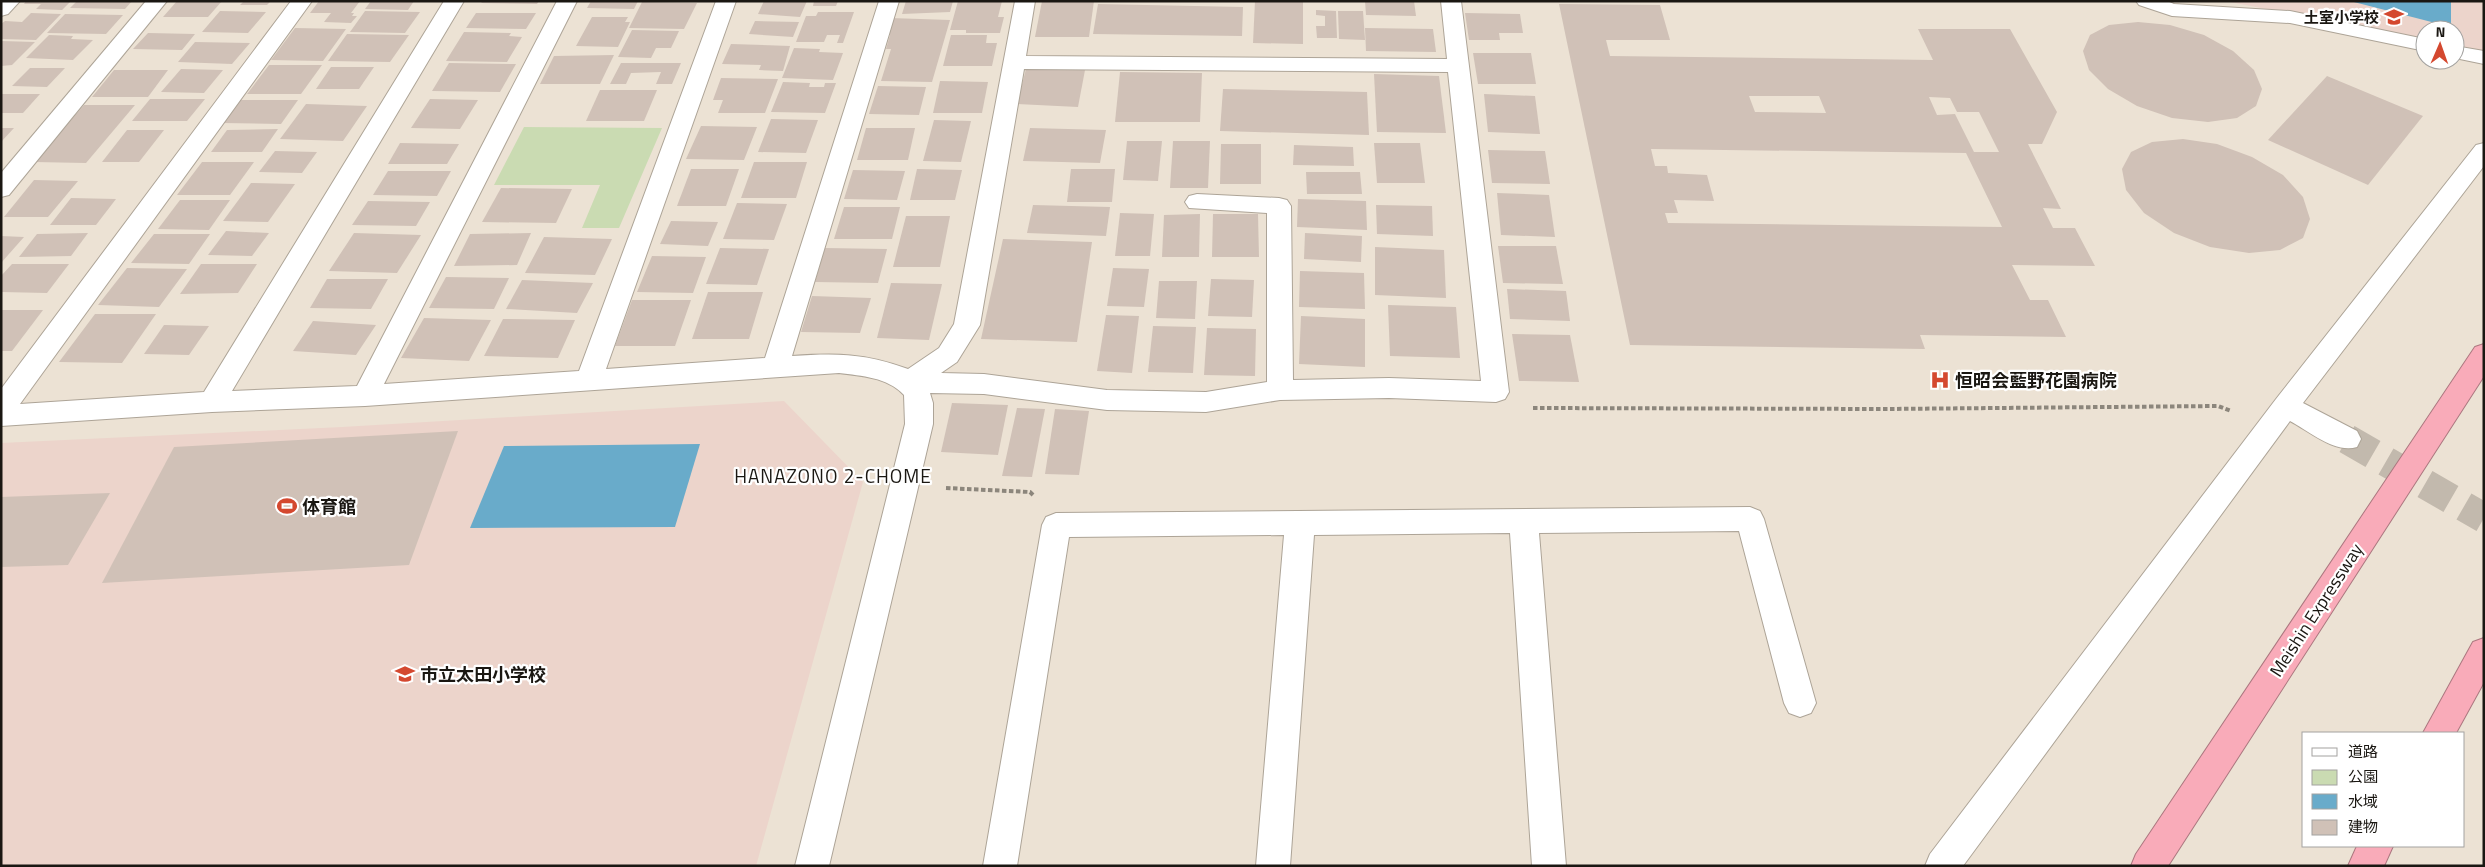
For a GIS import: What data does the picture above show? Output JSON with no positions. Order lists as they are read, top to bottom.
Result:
{
  "streets": {
    "highway": ["Meishin Expressway"]
  },
  "districts": ["HANAZONO 2-CHOME"],
  "places": {
    "school or university": ["土室小学校", "市立太田小学校"],
    "hospital": ["恒昭会藍野花園病院"],
    "sports": ["体育館"]
  },
  "legend": [
    "道路",
    "公園",
    "水域",
    "建物"
  ],
  "north": "top"
}
